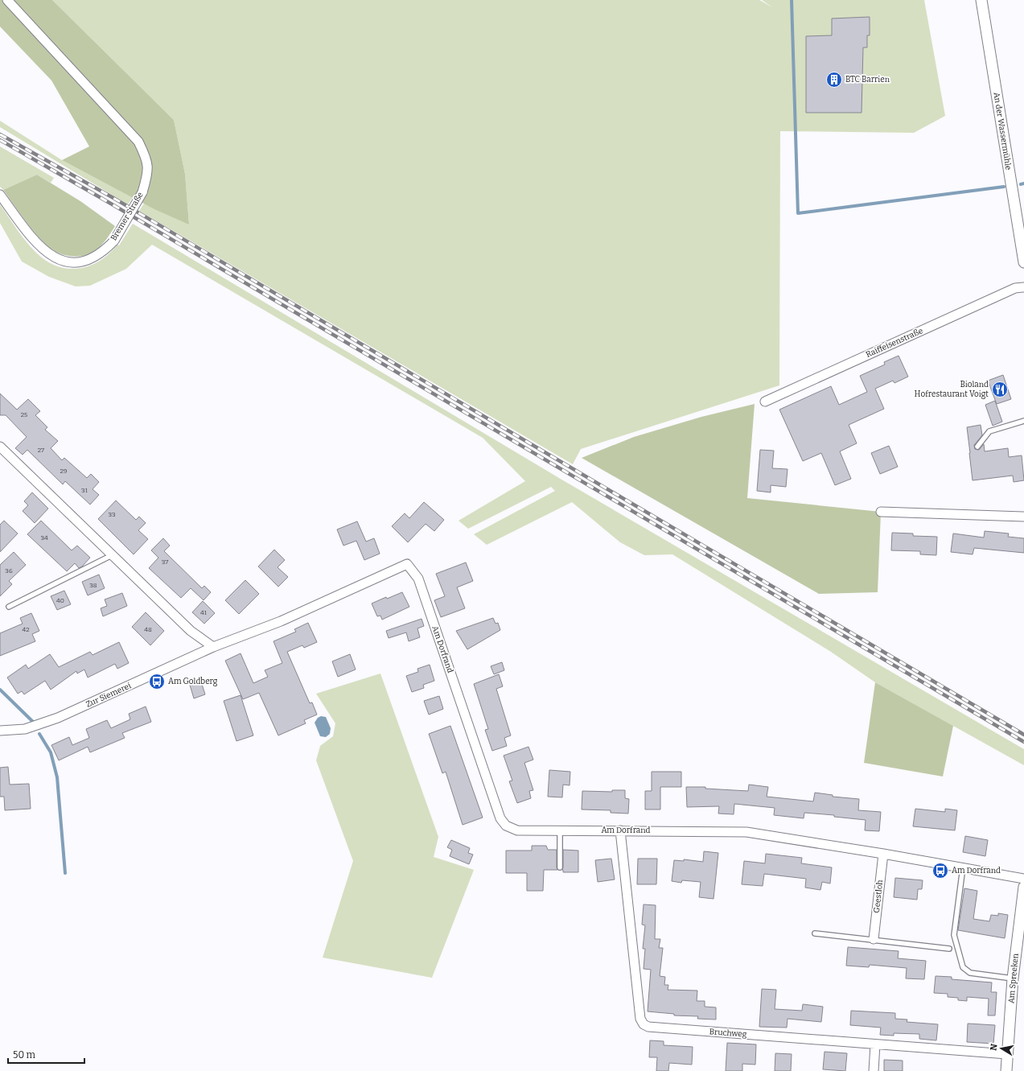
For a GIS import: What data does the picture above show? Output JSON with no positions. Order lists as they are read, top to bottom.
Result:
{
  "streets": {
    "street": [
      "An der Wassermühle",
      "Bremer Straße",
      "Raiffeisenstraße",
      "Am Dorfrand",
      "Zur Siemerei",
      "Geestloh",
      "Am Spreeken",
      "Bruchweg"
    ]
  },
  "crossings": [
    ["Am Dorfrand", "Zur Siemerei"],
    ["Am Dorfrand", "Geestloh"],
    ["Am Dorfrand", "Bruchweg"],
    ["Am Spreeken", "Bruchweg"]
  ],
  "places": {
    "building": ["BTC Barrien"],
    "restaurant": ["Bioland Hofrestaurant Voigt"],
    "bus stop": ["Am Goldberg", "Am Dorfrand"]
  },
  "house_numbers": [
    "25",
    "27",
    "29",
    "31",
    "33",
    "34",
    "37",
    "36",
    "38",
    "40",
    "41",
    "42",
    "48"
  ],
  "scale_bar": "50 m",
  "north": "left"
}
